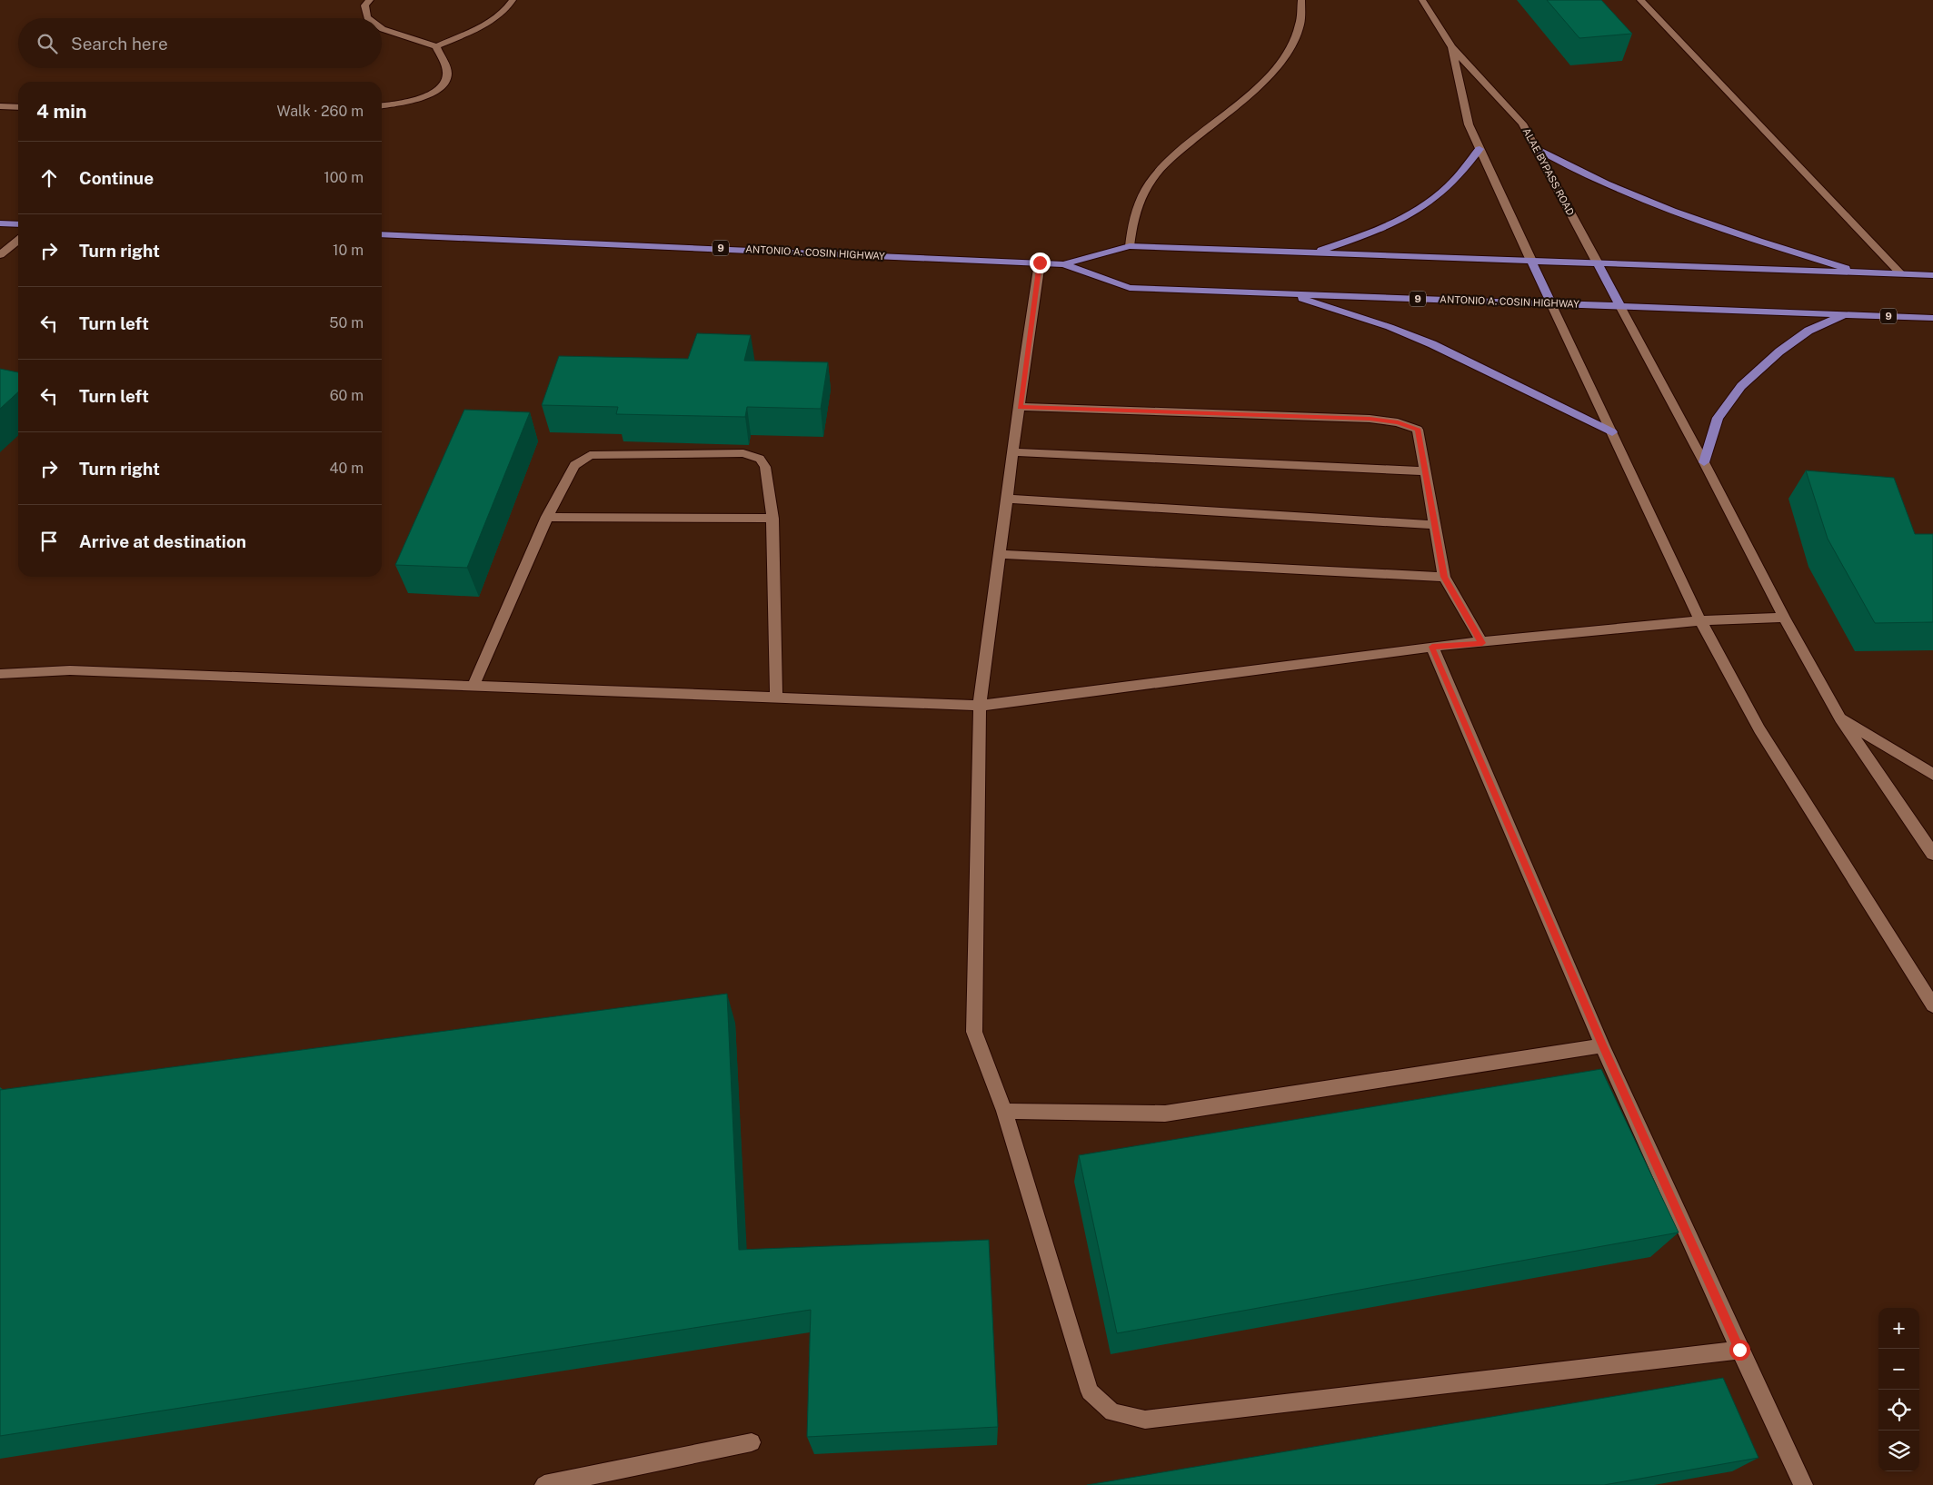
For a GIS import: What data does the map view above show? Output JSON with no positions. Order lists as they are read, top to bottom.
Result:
{
  "streets": {
    "highway": ["9", "ANTONIO A. COSIN HIGHWAY"],
    "main road": ["ALAE BYPASS ROAD"]
  },
  "crossings": [
    ["ALAE BYPASS ROAD", "ANTONIO A. COSIN HIGHWAY"]
  ],
  "page": {
    "search": "Search here",
    "heading": ["4 min", "Walk · 260 m"],
    "list": [
      ["Continue", "100 m"],
      ["Turn right", "10 m"],
      ["Turn left", "50 m"],
      ["Turn left", "60 m"],
      ["Turn right", "40 m"],
      "Arrive at destination"
    ],
    "map_buttons": ["+", "−"]
  }
}
